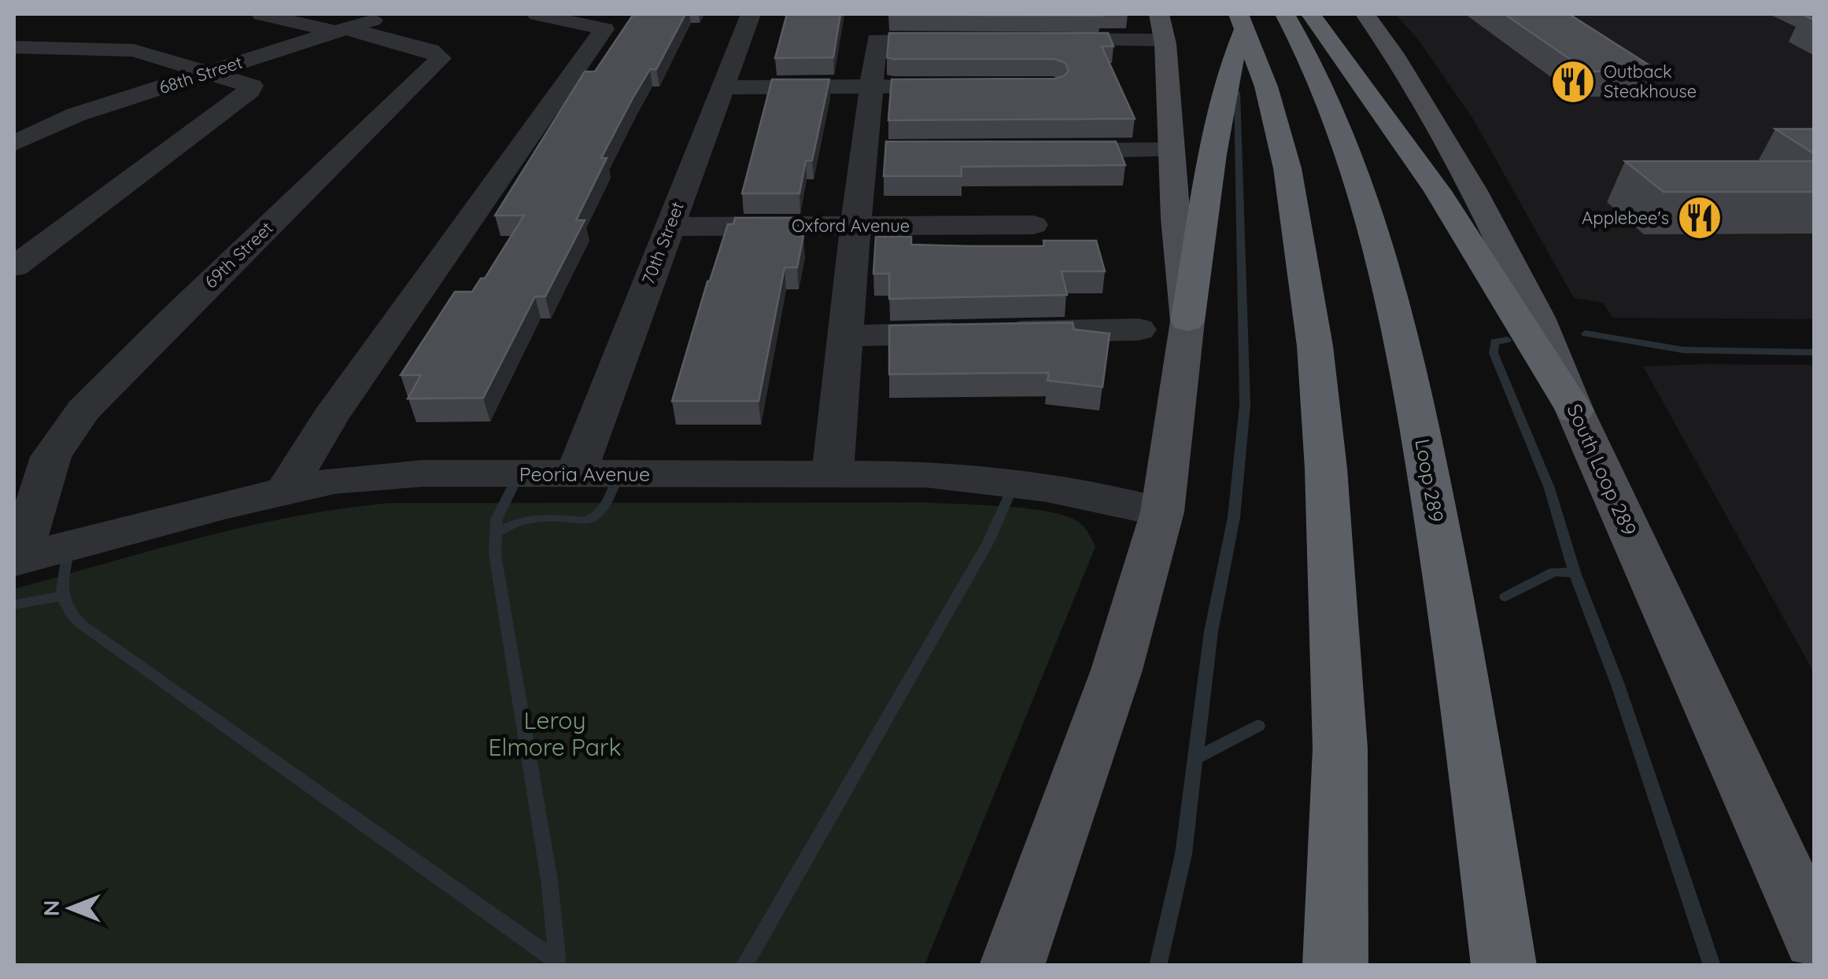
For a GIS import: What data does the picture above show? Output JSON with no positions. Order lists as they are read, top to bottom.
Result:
{
  "streets": {
    "highway": ["Loop 289"],
    "main road": ["South Loop 289"],
    "street": [
      "68th Street",
      "Oxford Avenue",
      "70th Street",
      "69th Street",
      "Peoria Avenue"
    ]
  },
  "crossings": [
    ["68th Street", "69th Street"],
    ["Oxford Avenue", "70th Street"],
    ["70th Street", "Peoria Avenue"],
    ["69th Street", "Peoria Avenue"]
  ],
  "parks": ["Leroy Elmore Park"],
  "places": {
    "restaurant": ["Outback Steakhouse", "Applebee's"]
  },
  "north": "left"
}
